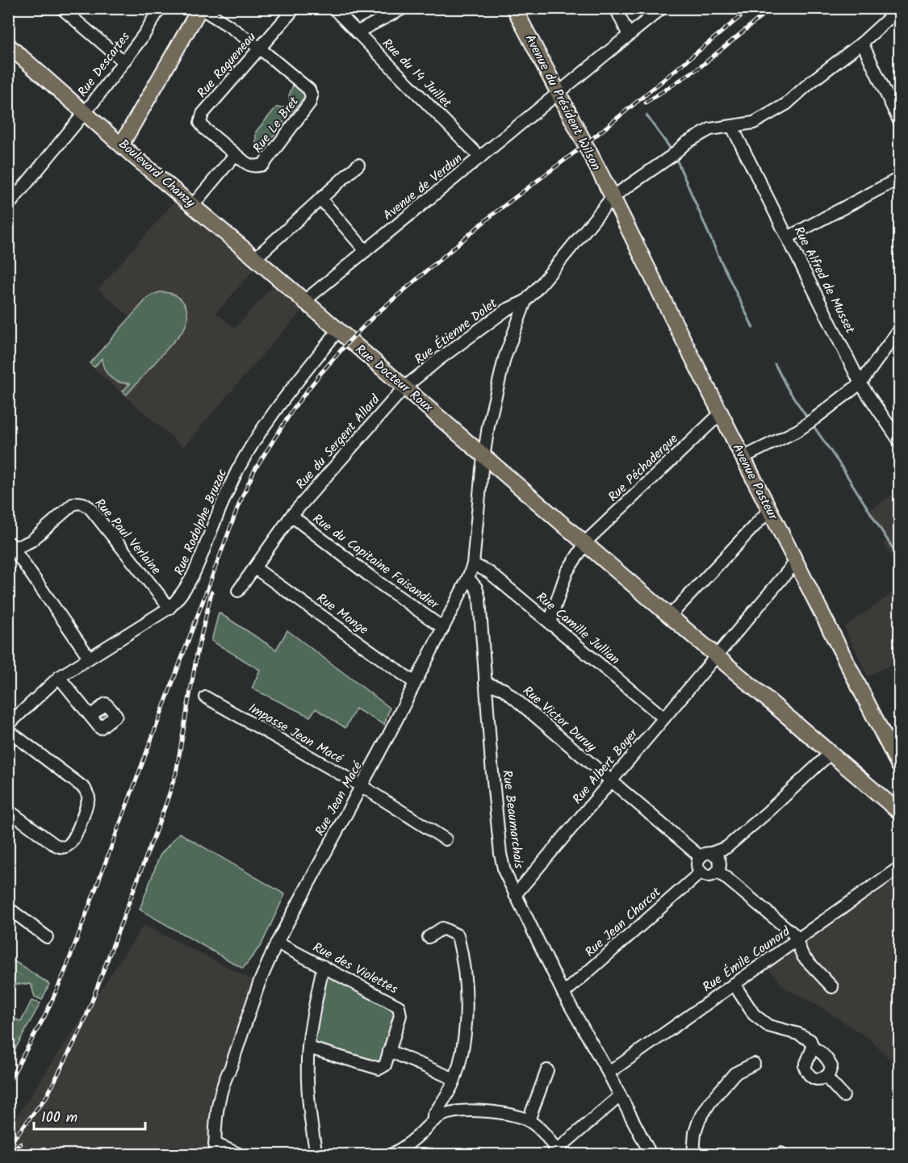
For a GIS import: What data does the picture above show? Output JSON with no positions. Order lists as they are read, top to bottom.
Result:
{
  "streets": {
    "main road": [
      "Avenue du Président Wilson",
      "Boulevard Chanzy",
      "Rue Docteur Roux",
      "Avenue Pasteur"
    ],
    "street": [
      "Rue Descartes",
      "Rue Ragueneau",
      "Rue du 14 Juillet",
      "Rue Le Bret",
      "Avenue de Verdun",
      "Rue Alfred de Musset",
      "Rue Étienne Dolet",
      "Rue du Sergent Allard",
      "Rue Péchadergue",
      "Rue Rodolphe Bruzac",
      "Rue Paul Verlaine",
      "Rue du Capitaine Faisandier",
      "Rue Monge",
      "Rue Camille Jullian",
      "Rue Victor Duruy",
      "Impasse Jean Macé",
      "Rue Albert Boyer",
      "Rue Jean Macé",
      "Rue Beaumarchais",
      "Rue Jean Charcot",
      "Rue Émile Counord",
      "Rue des Violettes"
    ]
  },
  "crossings": [
    ["Rue Descartes", "Boulevard Chanzy"],
    ["Rue Ragueneau", "Rue Le Bret"],
    ["Rue du 14 Juillet", "Avenue de Verdun"],
    ["Avenue du Président Wilson", "Avenue de Verdun"],
    ["Avenue du Président Wilson", "Avenue Pasteur"],
    ["Boulevard Chanzy", "Avenue de Verdun"],
    ["Boulevard Chanzy", "Rue Docteur Roux"],
    ["Avenue de Verdun", "Rue Docteur Roux"],
    ["Rue Étienne Dolet", "Rue Docteur Roux"],
    ["Rue Étienne Dolet", "Rue du Sergent Allard"],
    ["Rue Étienne Dolet", "Rue Jean Macé"],
    ["Rue Docteur Roux", "Rue du Sergent Allard"],
    ["Rue Docteur Roux", "Rue Péchadergue"],
    ["Rue Docteur Roux", "Rue Rodolphe Bruzac"],
    ["Rue Docteur Roux", "Rue Albert Boyer"],
    ["Rue Docteur Roux", "Rue Jean Macé"],
    ["Rue du Sergent Allard", "Rue du Capitaine Faisandier"],
    ["Rue du Sergent Allard", "Rue Monge"],
    ["Rue Péchadergue", "Avenue Pasteur"],
    ["Rue Péchadergue", "Rue Camille Jullian"],
    ["Avenue Pasteur", "Rue Albert Boyer"],
    ["Rue Rodolphe Bruzac", "Rue Paul Verlaine"],
    ["Rue du Capitaine Faisandier", "Rue Jean Macé"],
    ["Rue Monge", "Rue Jean Macé"],
    ["Rue Camille Jullian", "Rue Albert Boyer"],
    ["Rue Camille Jullian", "Rue Jean Macé"],
    ["Rue Victor Duruy", "Rue Albert Boyer"],
    ["Rue Victor Duruy", "Rue Beaumarchais"],
    ["Rue Victor Duruy", "Rue Jean Charcot"],
    ["Impasse Jean Macé", "Rue Jean Macé"],
    ["Rue Albert Boyer", "Rue Beaumarchais"],
    ["Rue Jean Macé", "Rue Beaumarchais"],
    ["Rue Jean Macé", "Rue des Violettes"],
    ["Rue Beaumarchais", "Rue Jean Charcot"],
    ["Rue Beaumarchais", "Rue Émile Counord"]
  ],
  "scale_bar": "100 m"
}
